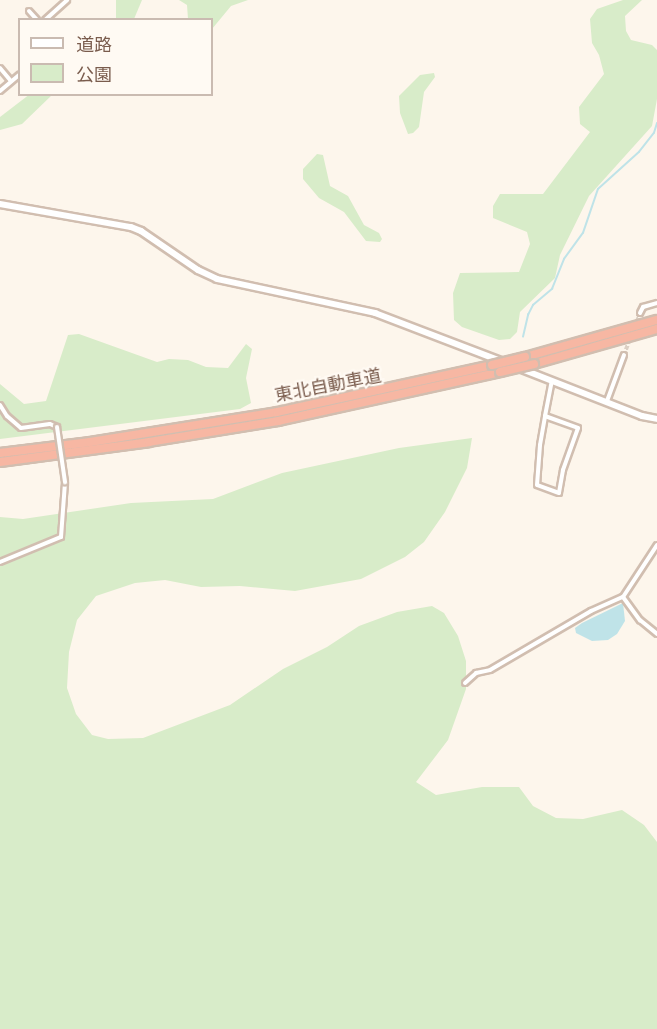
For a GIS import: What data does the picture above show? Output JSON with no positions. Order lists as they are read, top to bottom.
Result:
{
  "streets": {
    "highway": ["東北自動車道"]
  },
  "legend": ["道路", "公園"]
}
